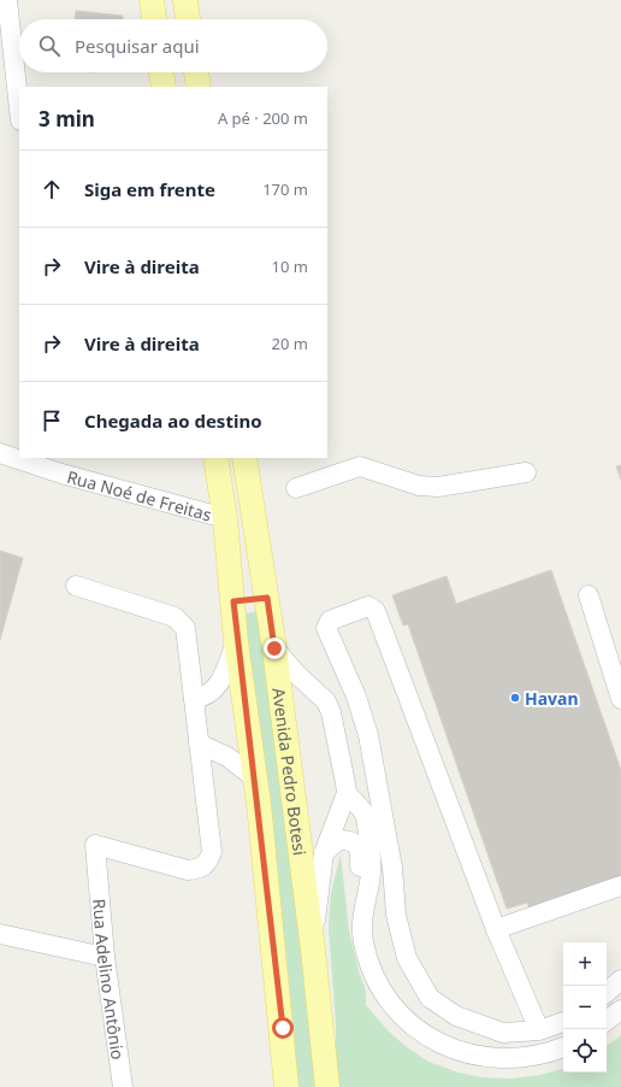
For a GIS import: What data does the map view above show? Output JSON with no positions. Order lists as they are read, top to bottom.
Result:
{
  "streets": {
    "main road": ["Avenida Pedro Botesi"],
    "street": ["Rua Noé de Freitas", "Rua Adelino Antônio"]
  },
  "places": ["Havan"],
  "page": {
    "search": "Pesquisar aqui",
    "heading": ["3 min", "A pé · 200 m"],
    "list": [
      ["Siga em frente", "170 m"],
      ["Vire à direita", "10 m"],
      ["Vire à direita", "20 m"],
      "Chegada ao destino"
    ],
    "map_buttons": ["+", "−"]
  }
}
